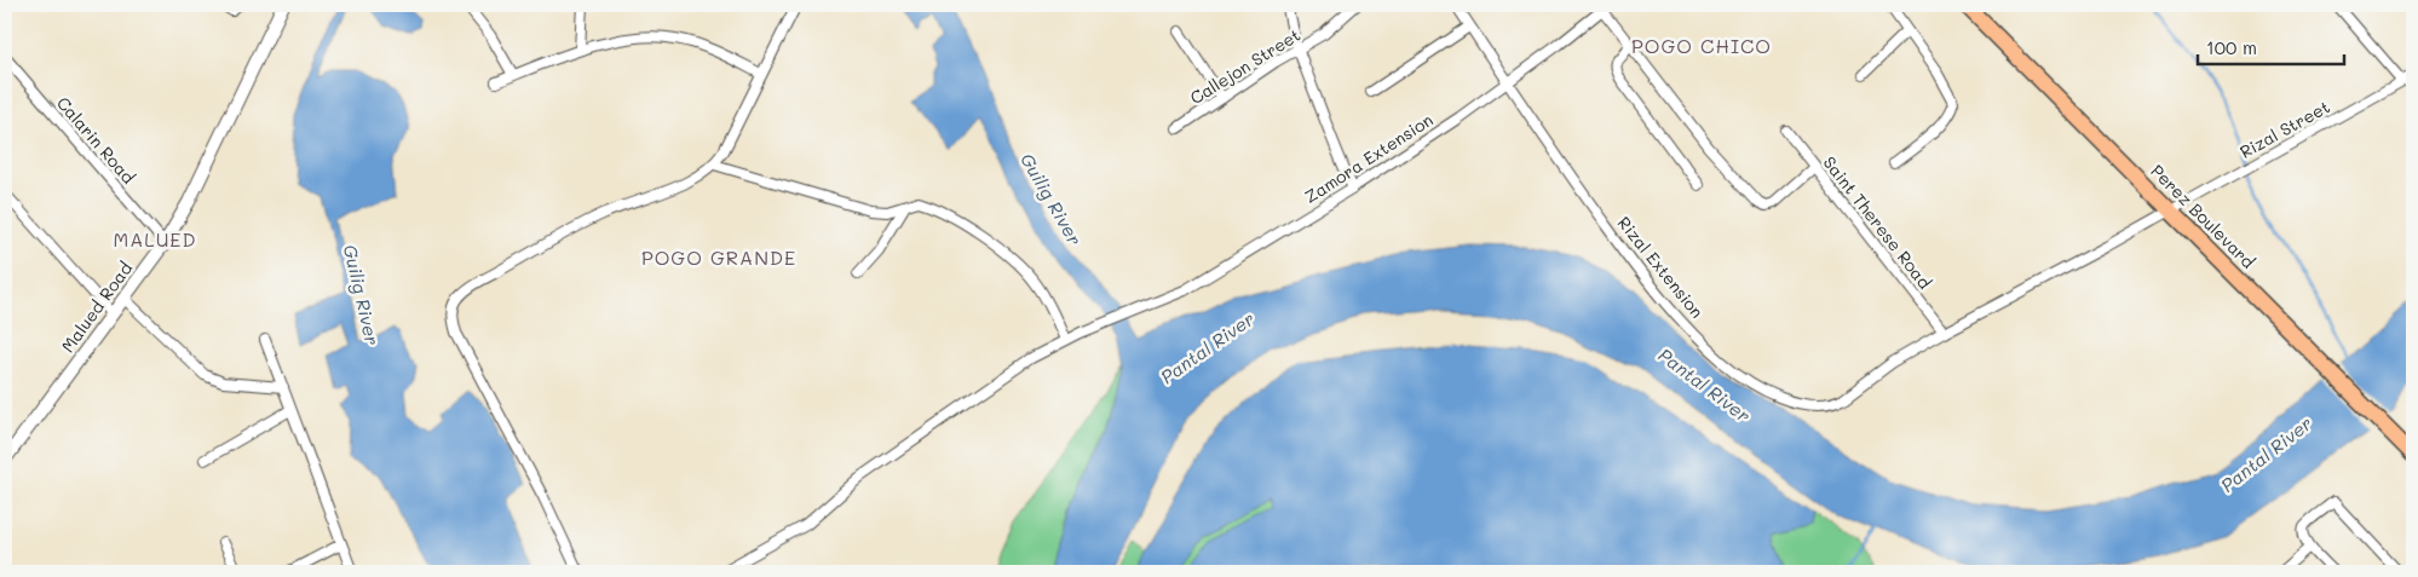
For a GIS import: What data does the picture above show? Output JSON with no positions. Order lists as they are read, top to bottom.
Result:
{
  "streets": {
    "main road": ["Perez Boulevard"],
    "street": [
      "Callejon Street",
      "Rizal Street",
      "Calarin Road",
      "Zamora Extension",
      "Saint Therese Road",
      "Rizal Extension",
      "Malued Road"
    ]
  },
  "crossings": [
    ["Rizal Street", "Perez Boulevard"],
    ["Rizal Street", "Rizal Extension"],
    ["Calarin Road", "Malued Road"],
    ["Zamora Extension", "Rizal Extension"],
    ["Perez Boulevard", "Rizal Extension"],
    ["Saint Therese Road", "Rizal Extension"]
  ],
  "districts": ["POGO CHICO", "MALUED", "POGO GRANDE"],
  "water": ["Guilig River", "Pantal River"],
  "scale_bar": "100 m"
}
